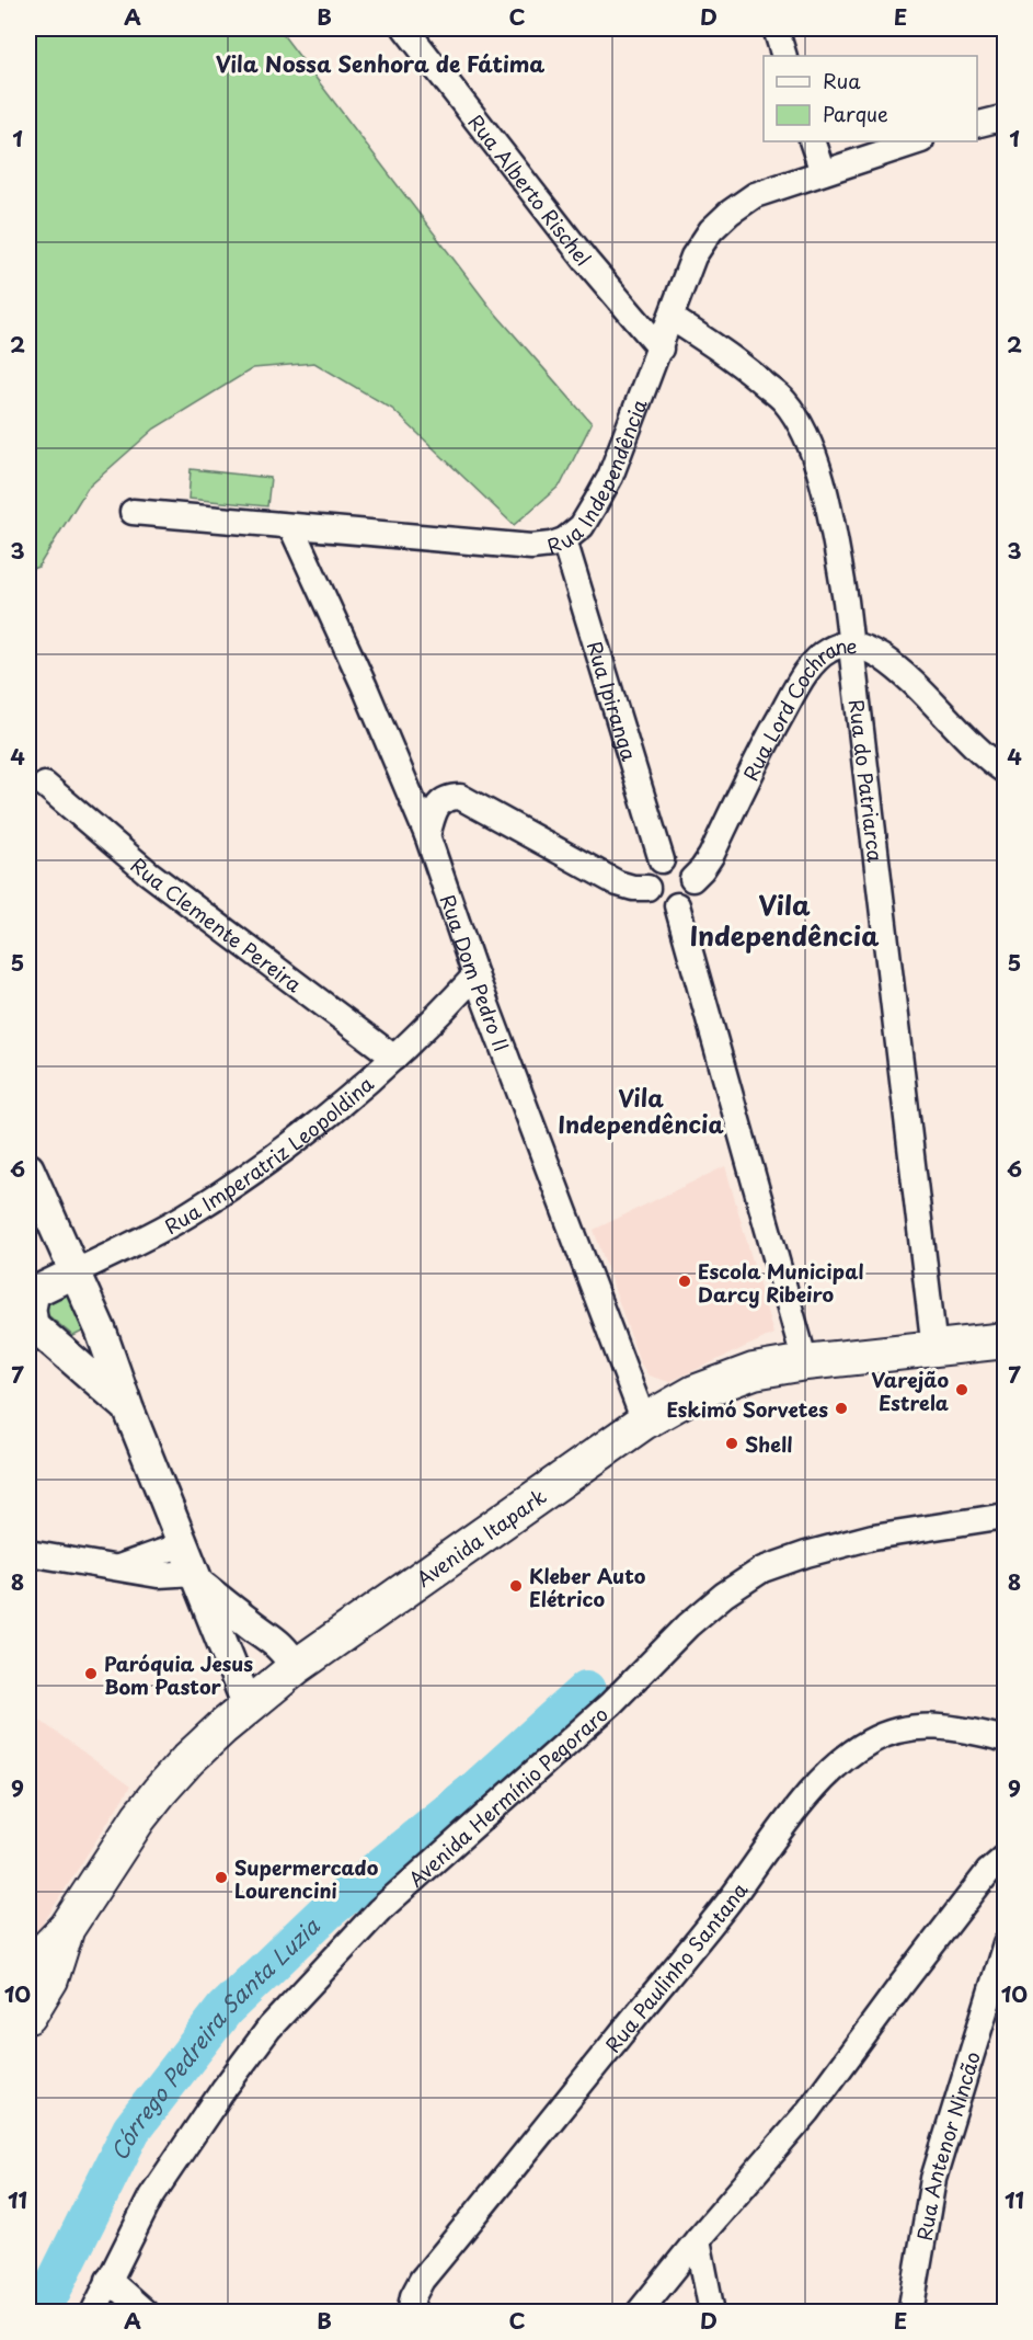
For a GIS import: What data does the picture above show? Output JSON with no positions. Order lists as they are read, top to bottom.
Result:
{
  "streets": {
    "main road": ["Avenida Itapark"],
    "street": [
      "Rua Alberto Rischel",
      "Rua Independência",
      "Rua Ipiranga",
      "Rua Lord Cochrane",
      "Rua do Patriarca",
      "Rua Clemente Pereira",
      "Rua Dom Pedro II",
      "Rua Imperatriz Leopoldina",
      "Avenida Hermínio Pegoraro",
      "Rua Paulinho Santana",
      "Rua Antenor Nincão"
    ]
  },
  "crossings": [
    ["Rua Alberto Rischel", "Rua Independência"],
    ["Rua Independência", "Rua Ipiranga"],
    ["Rua Independência", "Rua do Patriarca"],
    ["Rua Independência", "Rua Dom Pedro II"],
    ["Rua Ipiranga", "Rua Lord Cochrane"],
    ["Rua Lord Cochrane", "Rua do Patriarca"],
    ["Rua do Patriarca", "Avenida Itapark"],
    ["Rua Clemente Pereira", "Rua Imperatriz Leopoldina"],
    ["Rua Dom Pedro II", "Rua Imperatriz Leopoldina"],
    ["Rua Dom Pedro II", "Avenida Itapark"]
  ],
  "districts": ["Vila Nossa Senhora de Fátima", "Vila Independência", "Vila Independência"],
  "water": ["Córrego Pedreira Santa Luzia"],
  "places": [
    "Escola Municipal Darcy Ribeiro",
    "Varejão Estrela",
    "Eskimó Sorvetes",
    "Shell",
    "Kleber Auto Elétrico",
    "Paróquia Jesus Bom Pastor",
    "Supermercado Lourencini"
  ],
  "legend": ["Rua", "Parque"],
  "grid": {
    "columns": [
      "A",
      "B",
      "C",
      "D",
      "E"
    ],
    "rows": [
      "1",
      "2",
      "3",
      "4",
      "5",
      "6",
      "7",
      "8",
      "9",
      "10",
      "11"
    ]
  }
}
